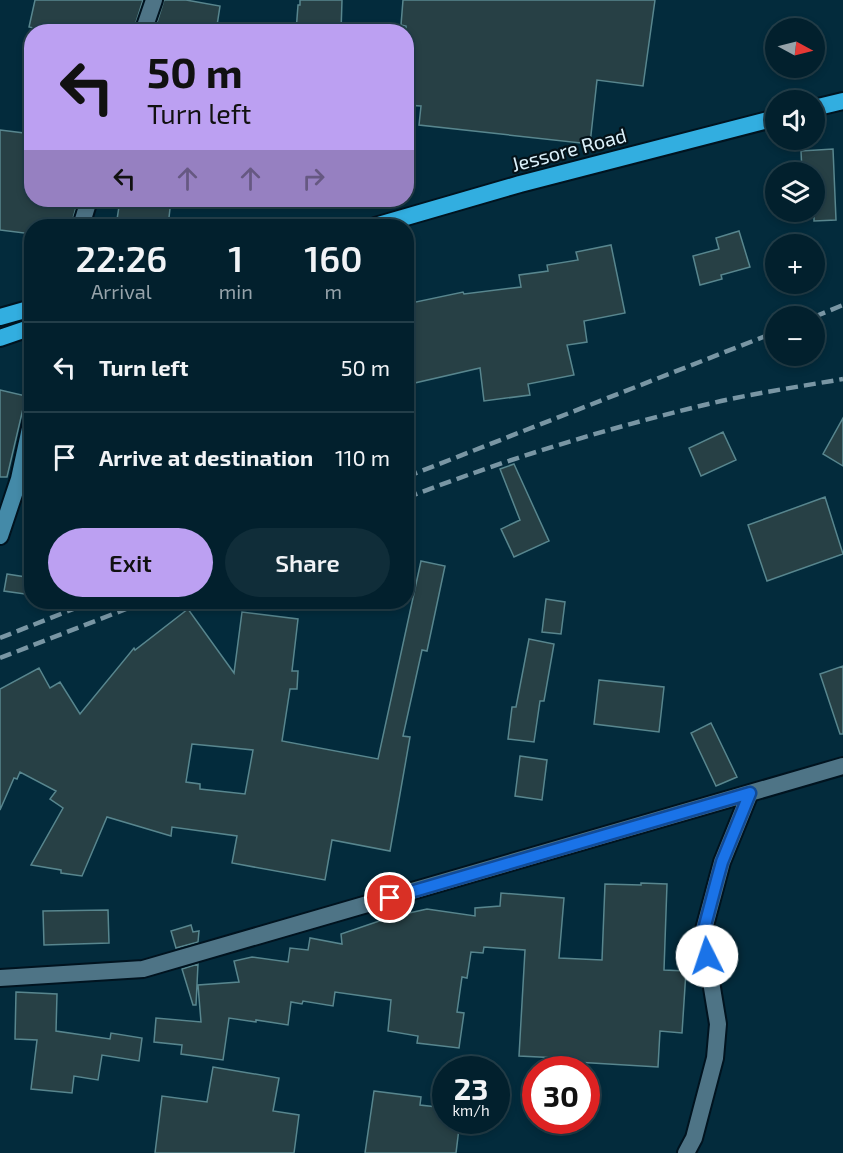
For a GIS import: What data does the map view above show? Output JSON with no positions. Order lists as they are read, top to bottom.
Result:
{
  "streets": {
    "highway": ["Jessore Road"]
  },
  "north": "right",
  "page": {
    "map_buttons": ["+", "−"],
    "turn": ["50 m", "Turn left"],
    "eta": [
      "22:26",
      "Arrival",
      "1",
      "min",
      "160",
      "m"
    ],
    "list": [
      {
        "name": "Turn left",
        "value": "50 m"
      },
      {
        "name": "Arrive at destination",
        "value": "110 m"
      }
    ],
    "buttons": ["Exit", "Share"],
    "speed": "23 km/h",
    "limit": "30"
  }
}
